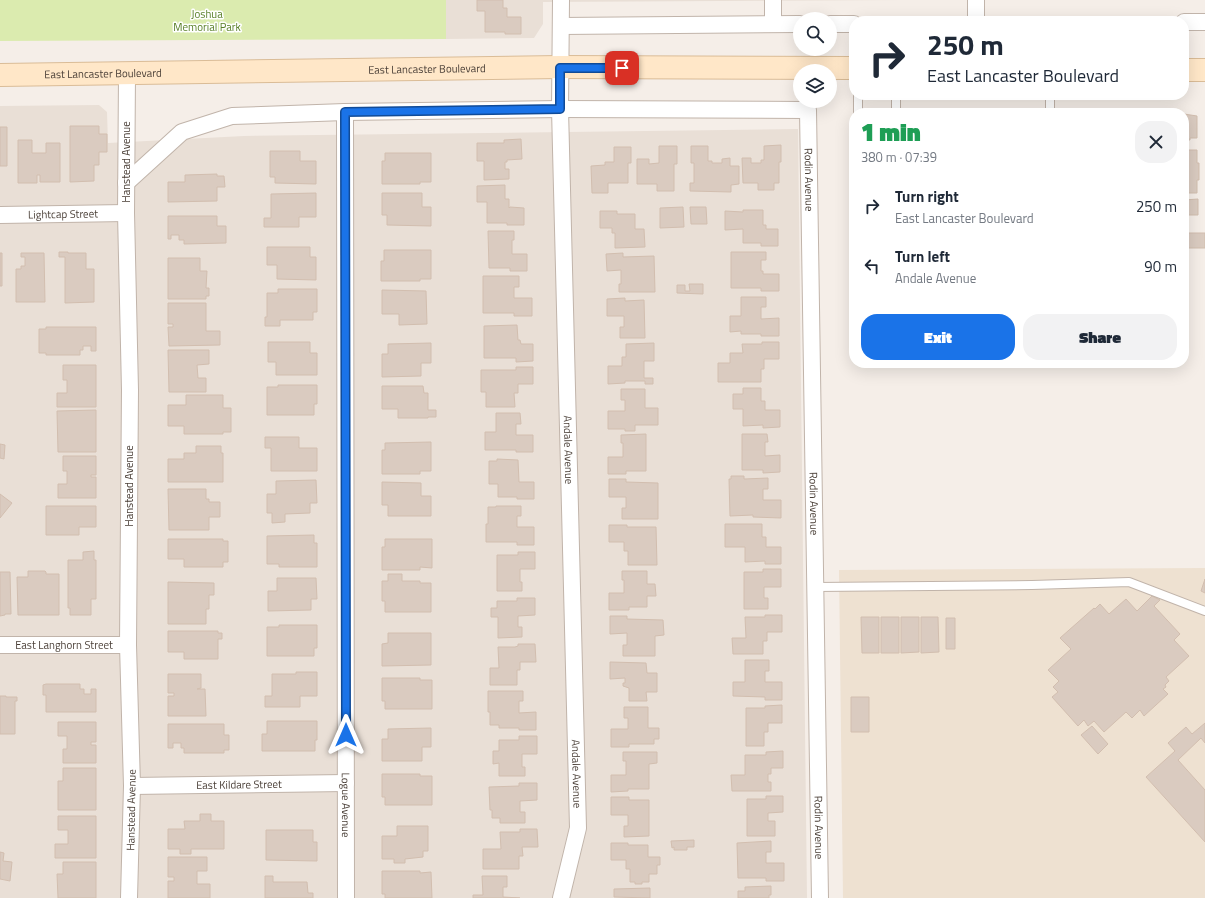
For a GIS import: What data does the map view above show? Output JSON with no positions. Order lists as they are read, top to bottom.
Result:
{
  "streets": {
    "main road": ["East Lancaster Boulevard"],
    "street": [
      "Hanstead Avenue",
      "Rodin Avenue",
      "Lightcap Street",
      "Andale Avenue",
      "East Langhorn Street",
      "East Kildare Street",
      "Logue Avenue"
    ]
  },
  "crossings": [
    ["East Lancaster Boulevard", "Hanstead Avenue"],
    ["East Lancaster Boulevard", "Andale Avenue"],
    ["Hanstead Avenue", "Lightcap Street"],
    ["Hanstead Avenue", "East Langhorn Street"],
    ["Hanstead Avenue", "East Kildare Street"],
    ["Rodin Avenue", "Andale Avenue"],
    ["East Kildare Street", "Logue Avenue"]
  ],
  "parks": ["Joshua Memorial Park"],
  "page": {
    "turn": ["250 m", "East Lancaster Boulevard"],
    "heading": ["1 min", "380 m · 07:39"],
    "list": [
      {
        "name": "Turn right",
        "note": "East Lancaster Boulevard",
        "value": "250 m"
      },
      {
        "name": "Turn left",
        "note": "Andale Avenue",
        "value": "90 m"
      }
    ],
    "buttons": ["Exit", "Share"]
  }
}
